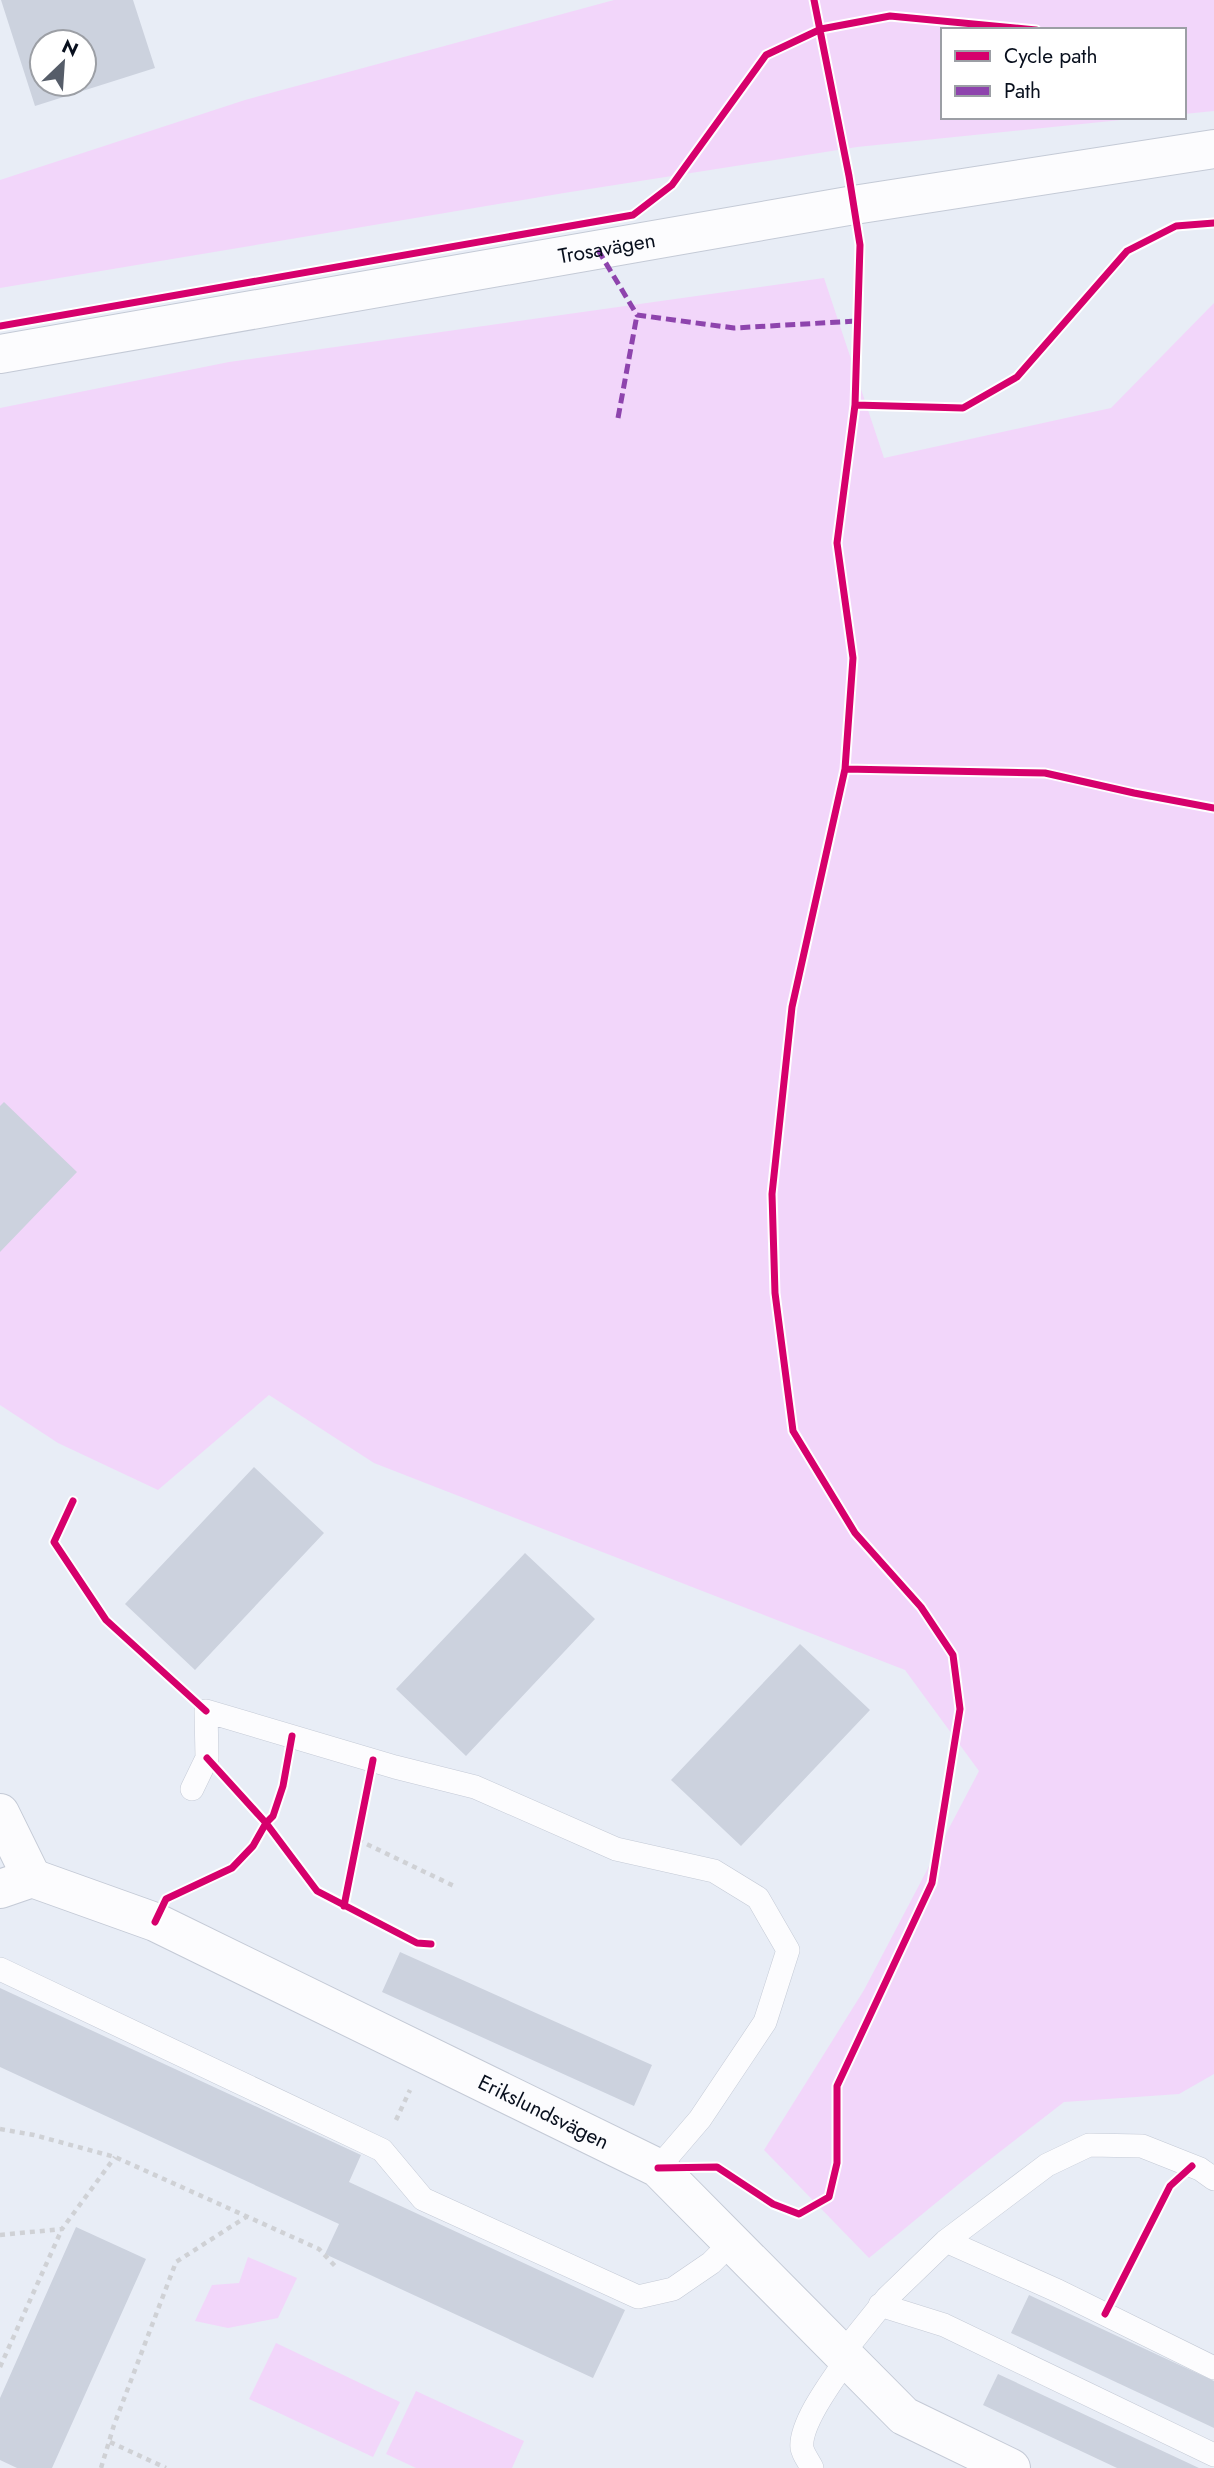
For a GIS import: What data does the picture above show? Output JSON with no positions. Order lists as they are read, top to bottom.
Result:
{
  "streets": {
    "street": ["Trosavägen", "Erikslundsvägen"]
  },
  "legend": ["Cycle path", "Path"],
  "north": "top right"
}
